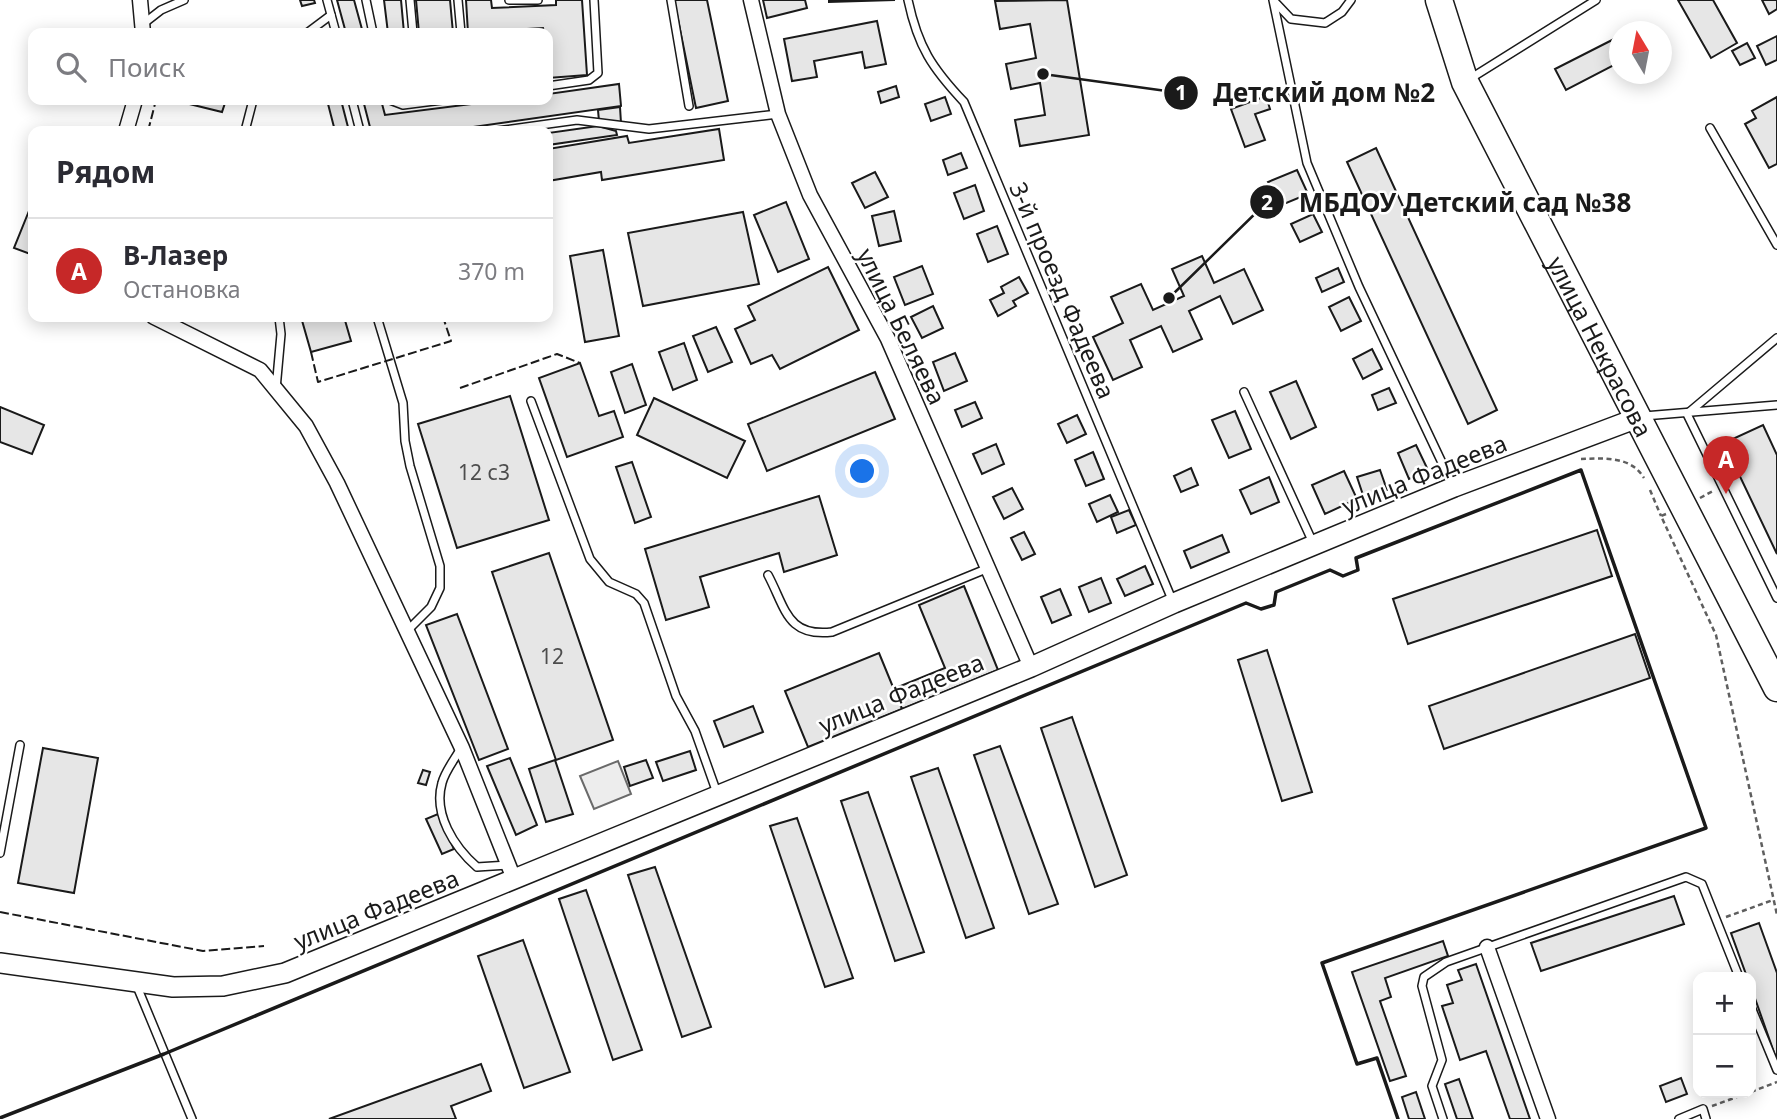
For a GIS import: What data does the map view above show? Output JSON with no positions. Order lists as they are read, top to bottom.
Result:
{
  "streets": {
    "highway": ["улица Некрасова"],
    "main road": ["улица Фадеева"],
    "street": ["улица Беляева"],
    "lane": ["3-й проезд Фадеева"]
  },
  "crossings": [
    ["3-й проезд Фадеева", "улица Фадеева"],
    ["улица Беляева", "улица Фадеева"],
    ["улица Некрасова", "улица Фадеева"]
  ],
  "places": ["Детский дом №2", "МБДОУ Детский сад №38"],
  "house_numbers": ["12 с3", "12"],
  "north": "top",
  "page": {
    "search": "Поиск",
    "heading": "Рядом",
    "list": [
      {
        "mark": "A",
        "name": "В-Лазер",
        "note": "Остановка",
        "value": "370 m"
      }
    ],
    "pins": "A",
    "map_buttons": ["+", "−"]
  }
}
